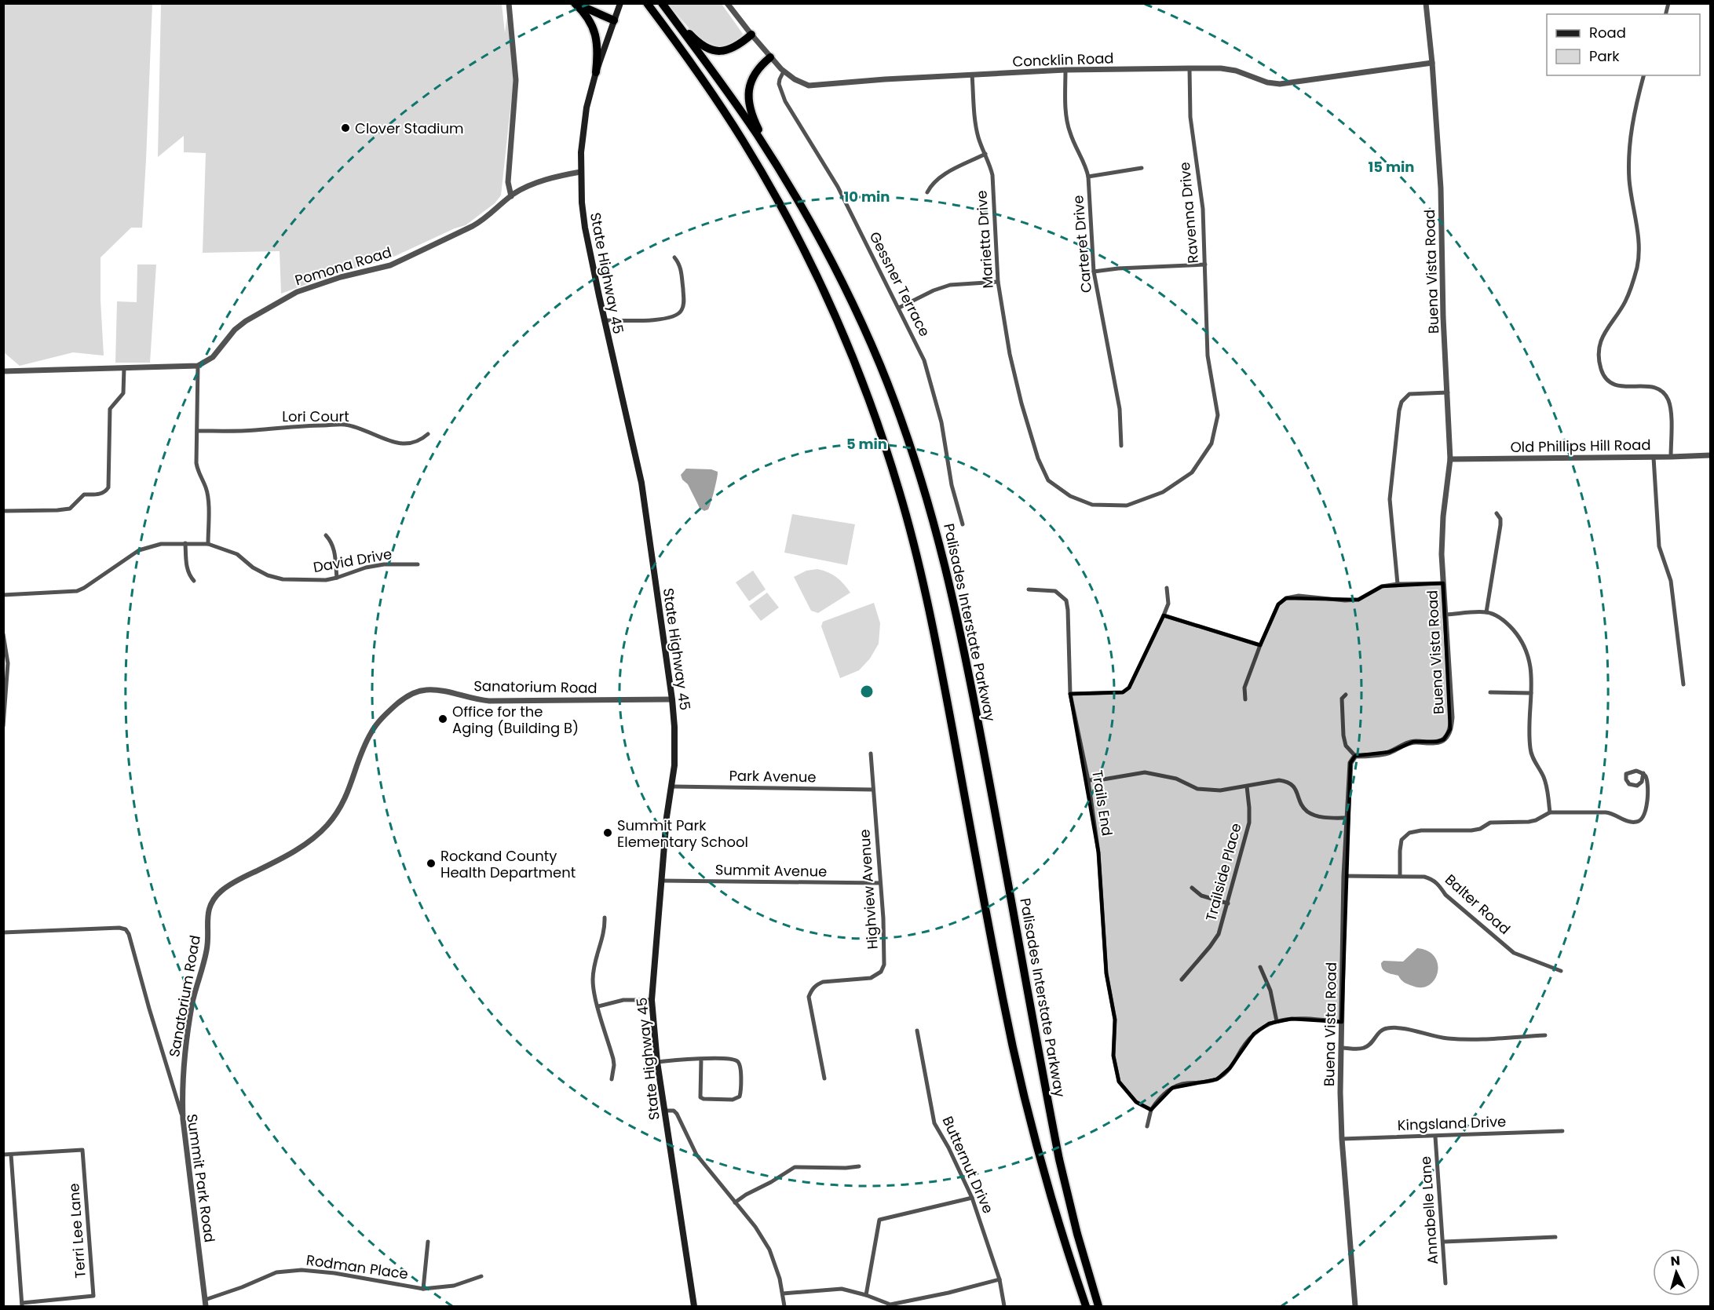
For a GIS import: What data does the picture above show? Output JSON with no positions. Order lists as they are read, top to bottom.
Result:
{
  "streets": {
    "highway": ["Palisades Interstate Parkway"],
    "main road": ["State Highway 45"],
    "street": [
      "Concklin Road",
      "Ravenna Drive",
      "Marietta Drive",
      "Carteret Drive",
      "Pomona Road",
      "Buena Vista Road",
      "Gessner Terrace",
      "Lori Court",
      "Old Phillips Hill Road",
      "David Drive",
      "Sanatorium Road",
      "Park Avenue",
      "Trails End",
      "Summit Avenue",
      "Trailside Place",
      "Highview Avenue",
      "Balter Road",
      "Kingsland Drive",
      "Butternut Drive",
      "Summit Park Road",
      "Annabelle Lane",
      "Terri Lee Lane",
      "Rodman Place"
    ]
  },
  "crossings": [
    ["Concklin Road", "Ravenna Drive"],
    ["Concklin Road", "Marietta Drive"],
    ["Concklin Road", "Carteret Drive"],
    ["Concklin Road", "Buena Vista Road"],
    ["Concklin Road", "Gessner Terrace"],
    ["Ravenna Drive", "Marietta Drive"],
    ["Pomona Road", "State Highway 45"],
    ["Buena Vista Road", "Old Phillips Hill Road"],
    ["Buena Vista Road", "Balter Road"],
    ["Buena Vista Road", "Kingsland Drive"],
    ["State Highway 45", "Sanatorium Road"],
    ["State Highway 45", "Park Avenue"],
    ["State Highway 45", "Summit Avenue"],
    ["Sanatorium Road", "Summit Park Road"],
    ["Park Avenue", "Highview Avenue"],
    ["Summit Avenue", "Highview Avenue"],
    ["Kingsland Drive", "Annabelle Lane"],
    ["Summit Park Road", "Rodman Place"]
  ],
  "places": [
    "Clover Stadium",
    "Office for the Aging (Building B)",
    "Summit Park Elementary School",
    "Rockand County Health Department"
  ],
  "legend": ["Road", "Park"],
  "north": "top",
  "rings": ["15 min", "10 min", "5 min"]
}
